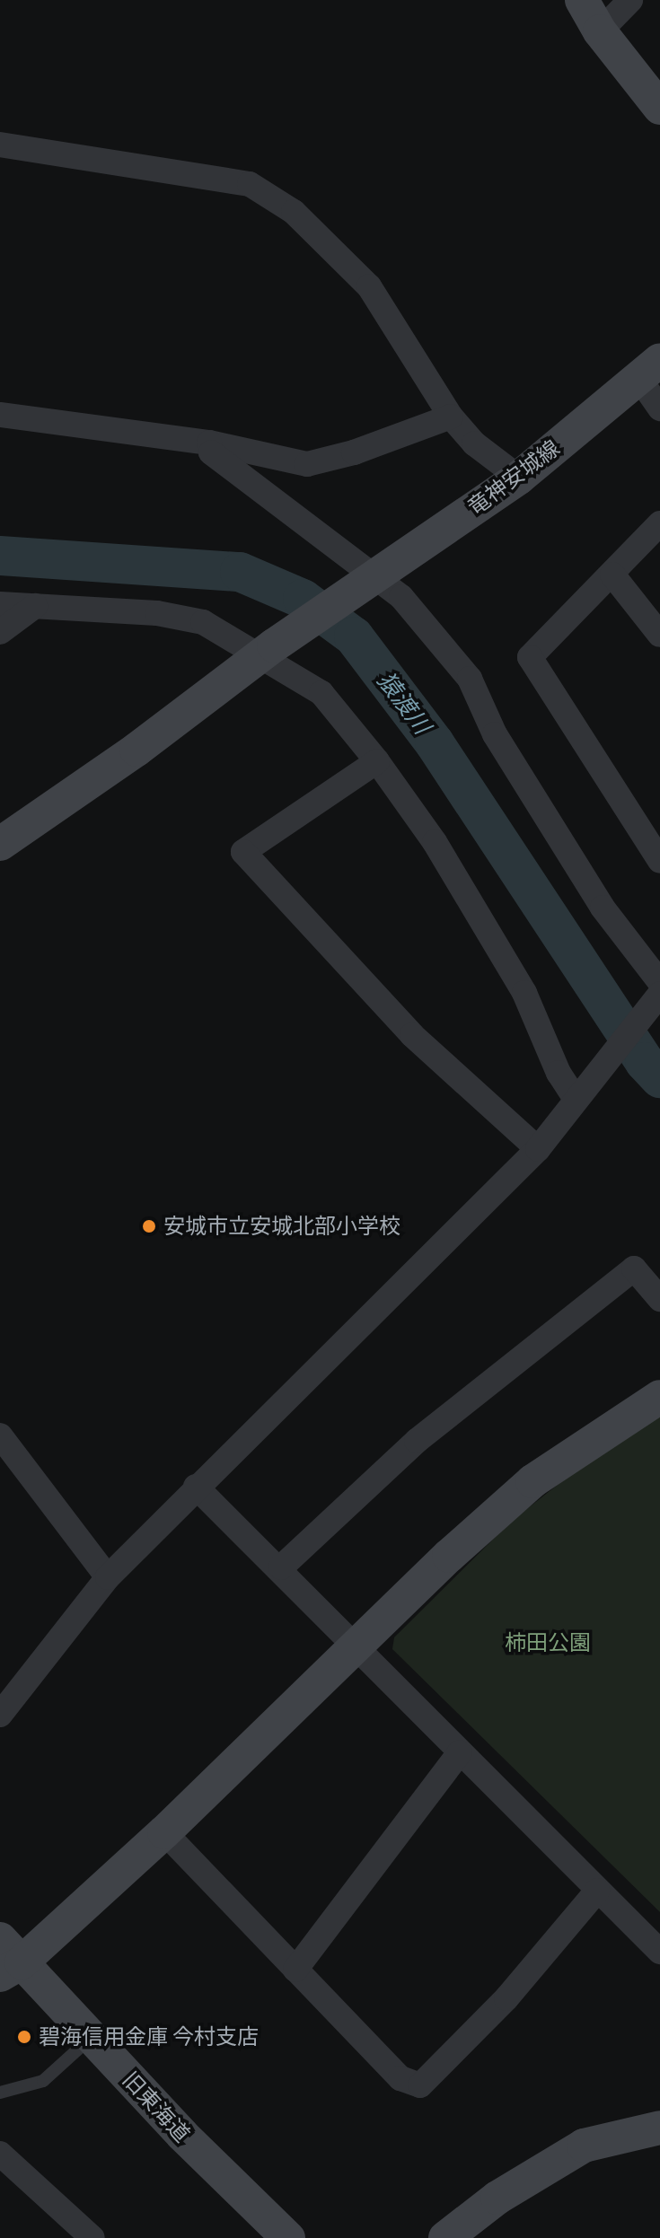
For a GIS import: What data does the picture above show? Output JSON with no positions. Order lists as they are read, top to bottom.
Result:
{
  "streets": {
    "street": ["竜神安城線", "旧東海道"]
  },
  "water": ["猿渡川"],
  "parks": ["柿田公園"],
  "places": ["安城市立安城北部小学校", "碧海信用金庫 今村支店"]
}
